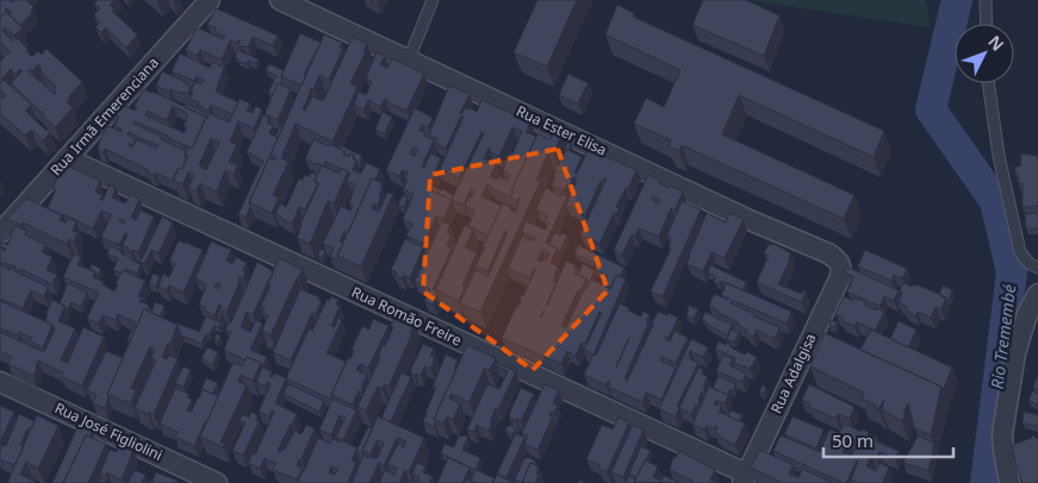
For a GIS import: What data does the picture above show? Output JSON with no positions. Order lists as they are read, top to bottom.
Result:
{
  "streets": {
    "street": [
      "Rua Irmã Emerenciana",
      "Rua Ester Elisa",
      "Rua Romão Freire",
      "Rua Adalgisa",
      "Rua José Figliolini"
    ]
  },
  "crossings": [
    ["Rua Irmã Emerenciana", "Rua Romão Freire"],
    ["Rua Ester Elisa", "Rua Adalgisa"],
    ["Rua Romão Freire", "Rua Adalgisa"]
  ],
  "water": ["Rio Tremembé"],
  "scale_bar": "50 m",
  "north": "top right"
}
